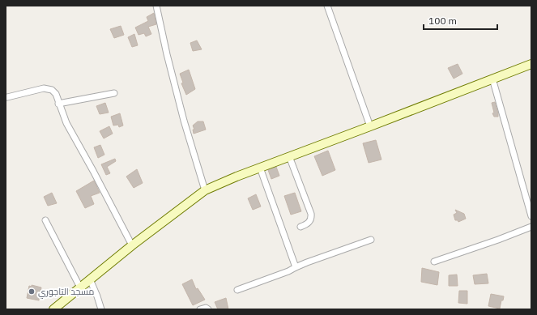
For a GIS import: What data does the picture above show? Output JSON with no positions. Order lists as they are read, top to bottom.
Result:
{
  "places": ["مسجد التاجوري"],
  "scale_bar": "100 m"
}
